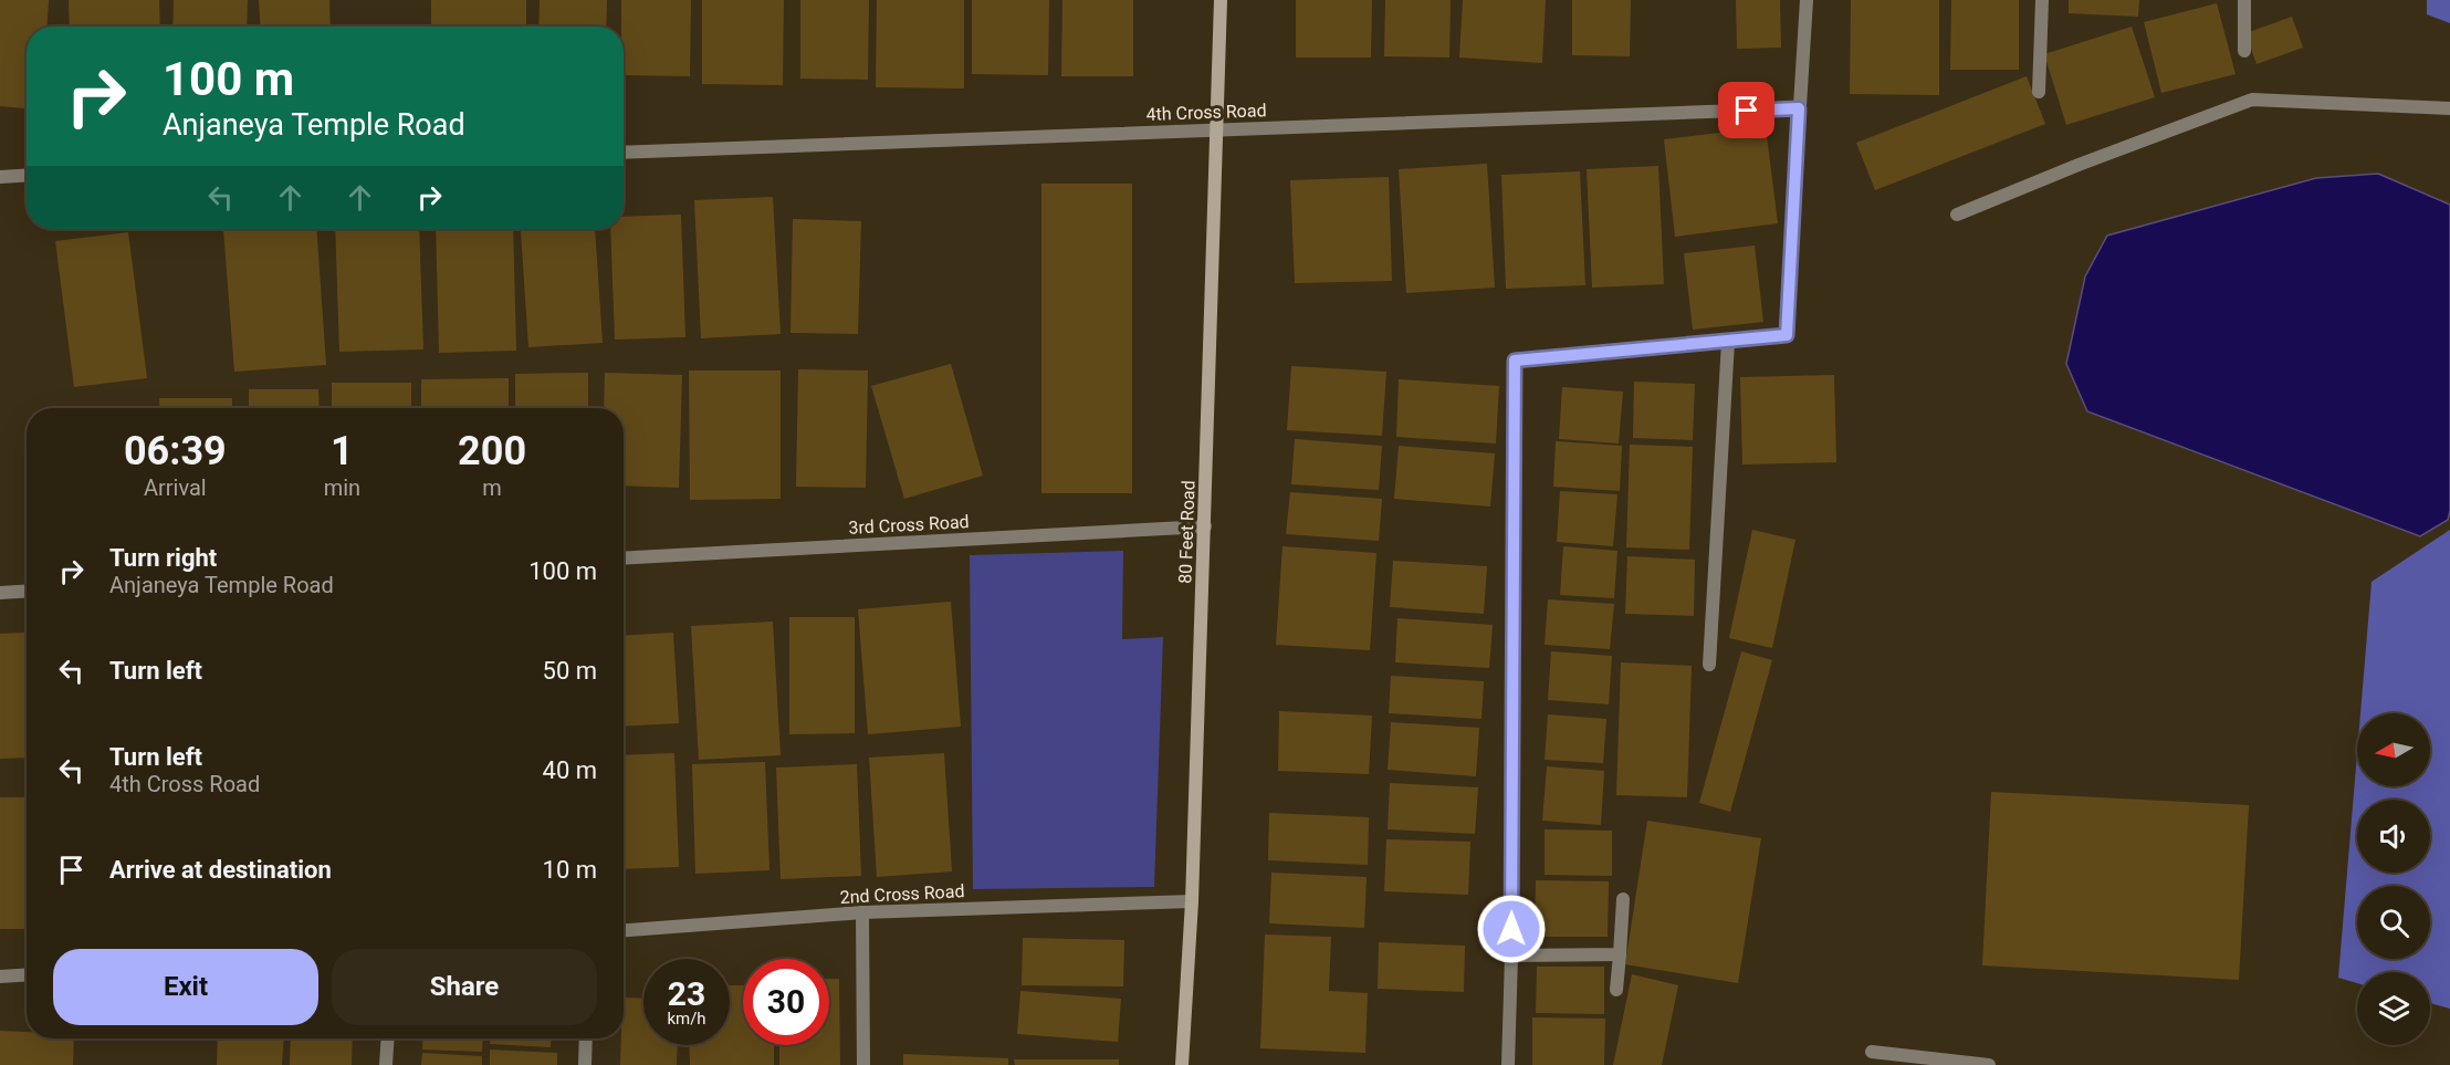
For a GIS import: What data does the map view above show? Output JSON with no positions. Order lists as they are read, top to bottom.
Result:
{
  "streets": {
    "street": [
      "4th Cross Road",
      "3rd Cross Road",
      "80 Feet Road",
      "2nd Cross Road"
    ]
  },
  "crossings": [
    ["4th Cross Road", "80 Feet Road"],
    ["3rd Cross Road", "80 Feet Road"],
    ["80 Feet Road", "2nd Cross Road"]
  ],
  "north": "left",
  "page": {
    "turn": ["100 m", "Anjaneya Temple Road"],
    "eta": [
      "06:39",
      "Arrival",
      "1",
      "min",
      "200",
      "m"
    ],
    "list": [
      {
        "name": "Turn right",
        "note": "Anjaneya Temple Road",
        "value": "100 m"
      },
      {
        "name": "Turn left",
        "value": "50 m"
      },
      {
        "name": "Turn left",
        "note": "4th Cross Road",
        "value": "40 m"
      },
      {
        "name": "Arrive at destination",
        "value": "10 m"
      }
    ],
    "buttons": ["Exit", "Share"],
    "speed": "23 km/h",
    "limit": "30"
  }
}
